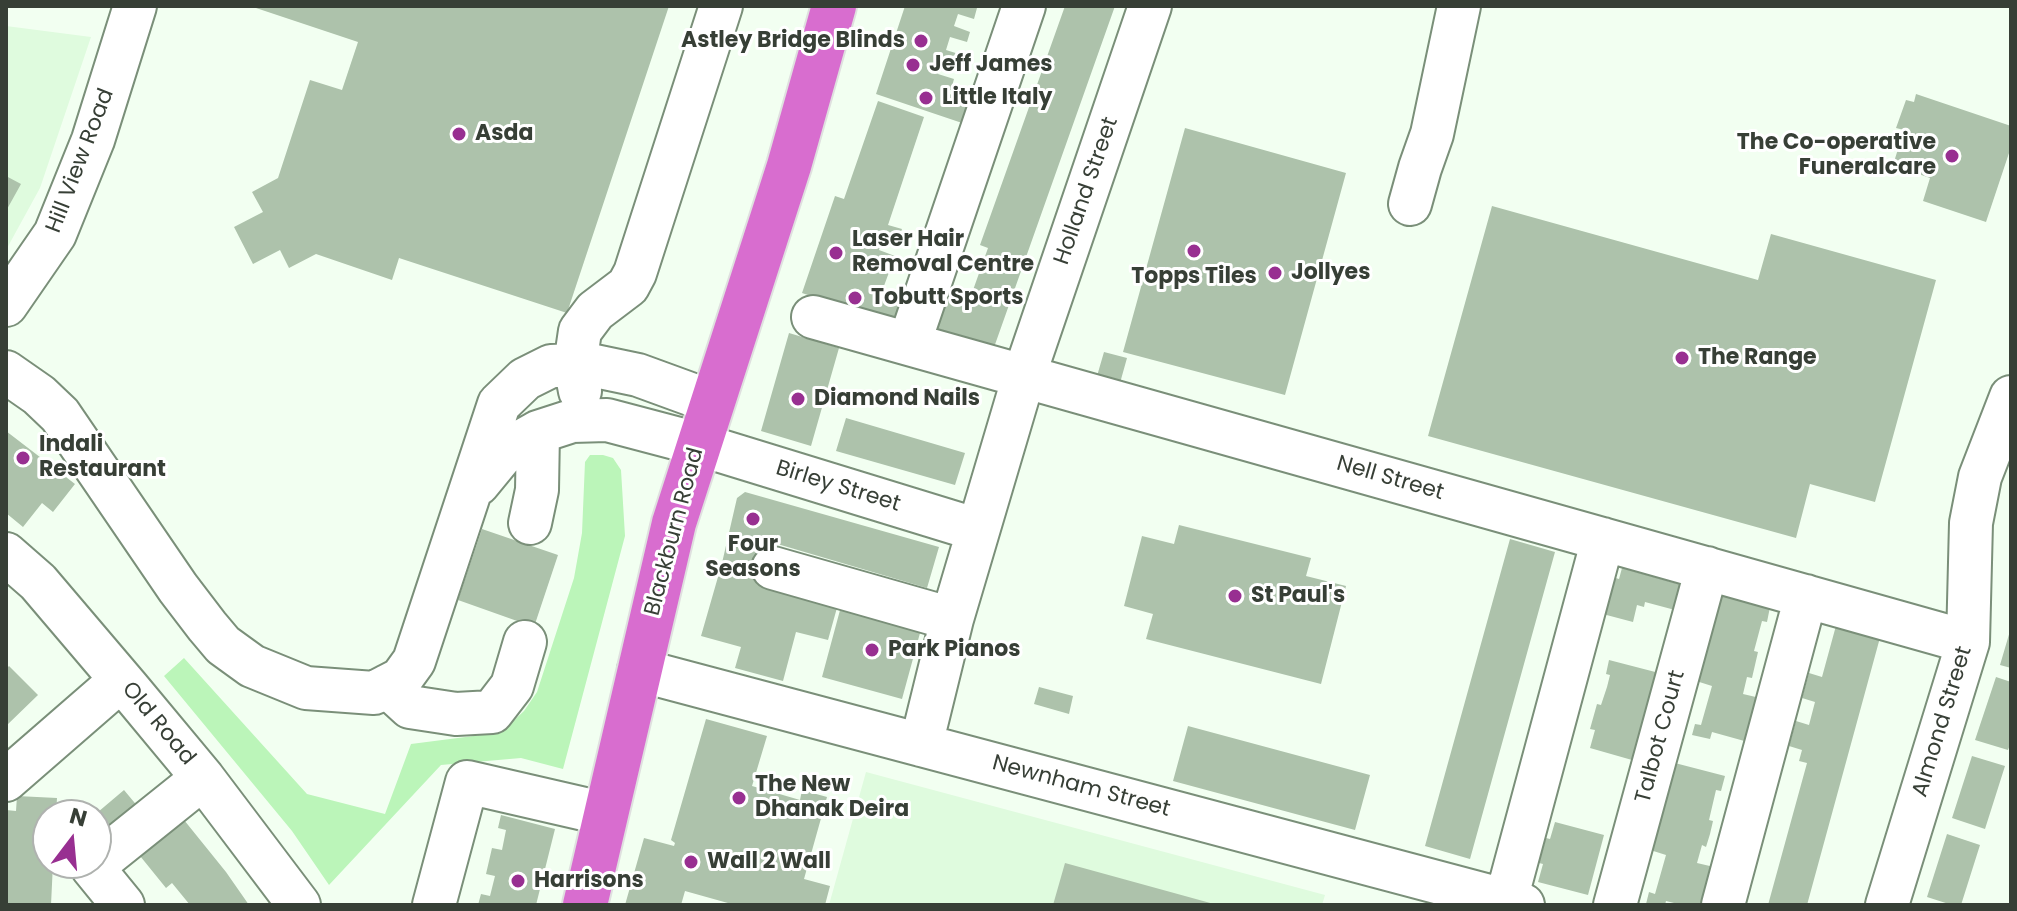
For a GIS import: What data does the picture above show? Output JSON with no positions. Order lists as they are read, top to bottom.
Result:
{
  "streets": {
    "highway": ["Blackburn Road"],
    "street": [
      "Hill View Road",
      "Holland Street",
      "Nell Street",
      "Birley Street",
      "Almond Street",
      "Old Road",
      "Talbot Court",
      "Newnham Street"
    ]
  },
  "crossings": [
    ["Holland Street", "Nell Street"],
    ["Holland Street", "Birley Street"],
    ["Holland Street", "Newnham Street"],
    ["Nell Street", "Almond Street"],
    ["Nell Street", "Talbot Court"],
    ["Birley Street", "Blackburn Road"],
    ["Blackburn Road", "Newnham Street"]
  ],
  "places": [
    "Astley Bridge Blinds",
    "Jeff James",
    "Little Italy",
    "Asda",
    "The Co-operative Funeralcare",
    "Topps Tiles",
    "Laser Hair Removal Centre",
    "Jollyes",
    "Tobutt Sports",
    "The Range",
    "Diamond Nails",
    "Indali Restaurant",
    "Four Seasons",
    "St Paul's",
    "Park Pianos",
    "The New Dhanak Deira",
    "Wall 2 Wall",
    "Harrisons"
  ],
  "north": "top"
}
